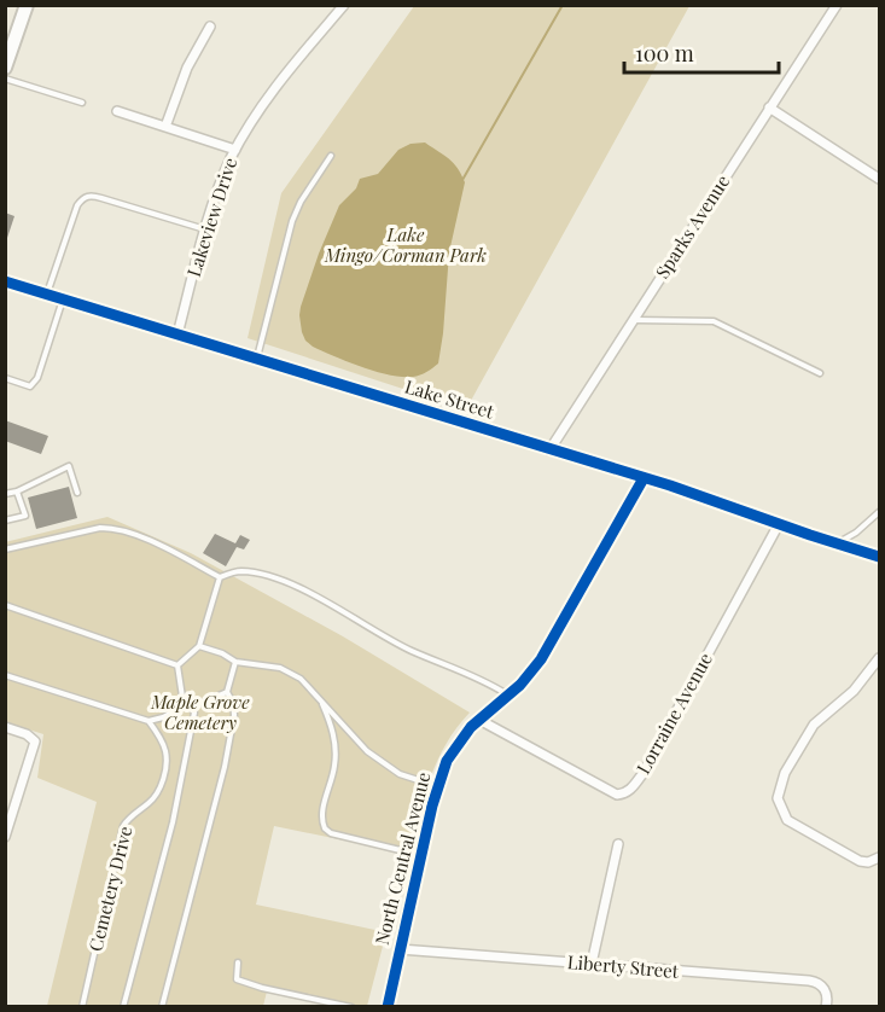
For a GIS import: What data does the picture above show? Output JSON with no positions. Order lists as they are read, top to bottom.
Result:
{
  "streets": {
    "street": [
      "Lakeview Drive",
      "Sparks Avenue",
      "Lake Street",
      "Lorraine Avenue",
      "North Central Avenue",
      "Liberty Street"
    ],
    "lane": ["Cemetery Drive"]
  },
  "crossings": [
    ["Lakeview Drive", "Lake Street"],
    ["Sparks Avenue", "Lake Street"],
    ["Lake Street", "Lorraine Avenue"],
    ["Lake Street", "North Central Avenue"],
    ["Lorraine Avenue", "North Central Avenue"],
    ["North Central Avenue", "Liberty Street"]
  ],
  "parks": ["Lake Mingo/Corman Park", "Maple Grove Cemetery"],
  "scale_bar": "100 m"
}
